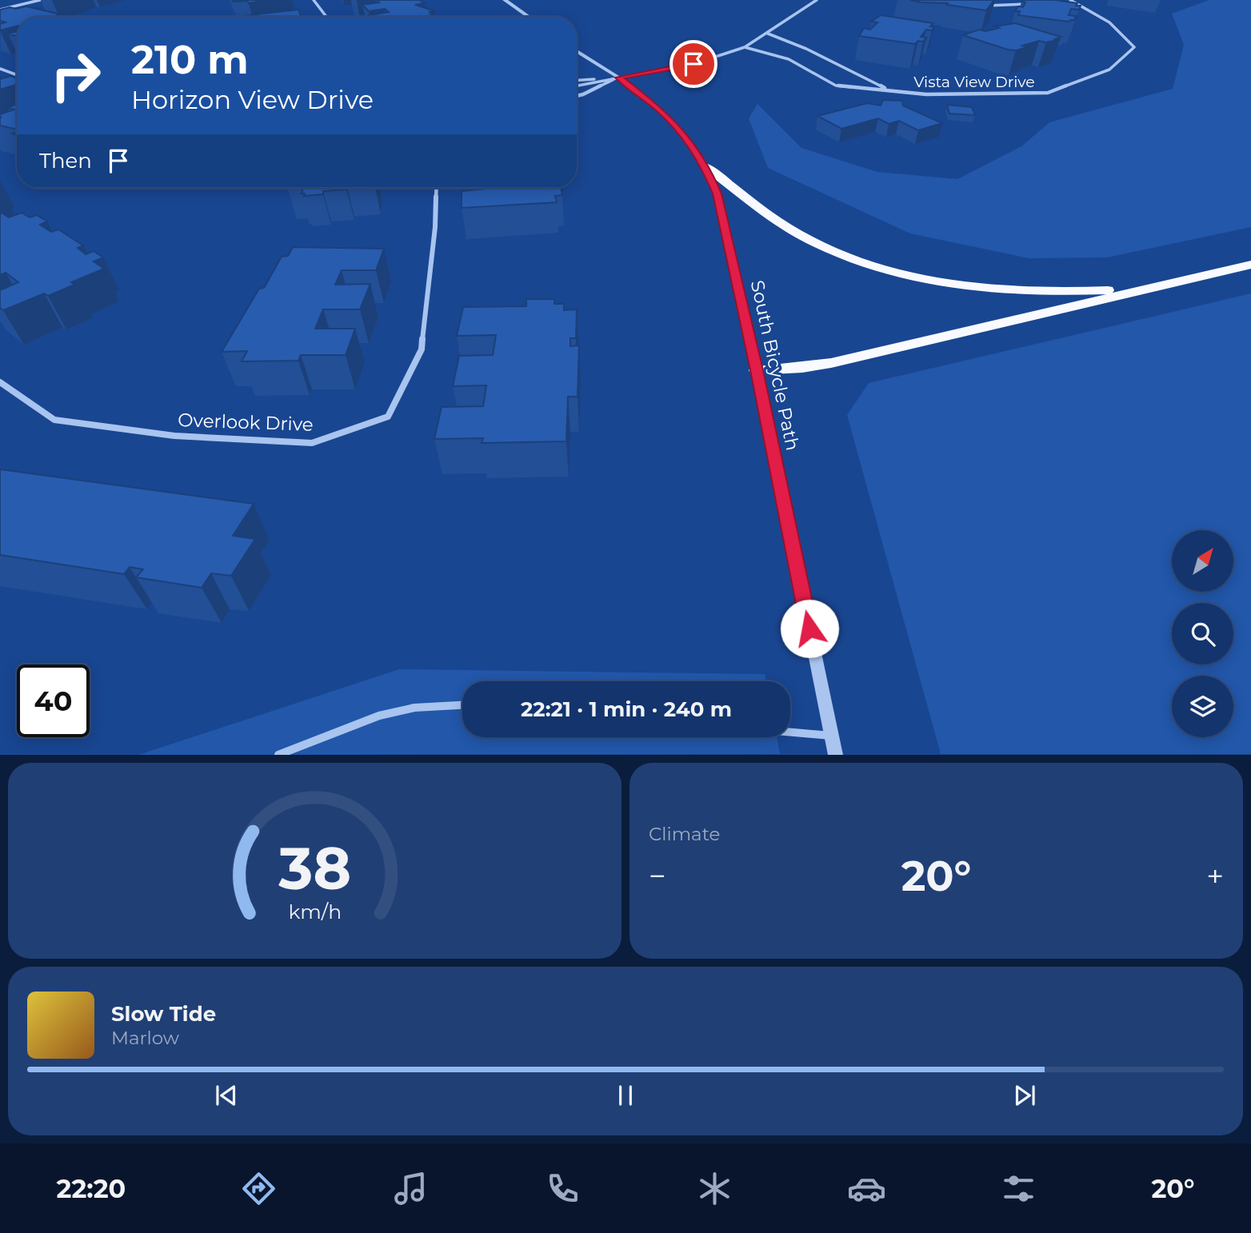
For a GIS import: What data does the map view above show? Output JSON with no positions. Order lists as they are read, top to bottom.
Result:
{
  "streets": {
    "street": ["Vista View Drive", "South Bicycle Path", "Overlook Drive"]
  },
  "north": "top right",
  "page": {
    "turn": ["210 m", "Horizon View Drive"],
    "then": "Then",
    "limit": "40",
    "trip": "22:21 · 1 min · 240 m",
    "tile": "Climate",
    "heat": ["−", "20°", "+"],
    "song": ["Slow Tide", "Marlow"],
    "tabs": ["22:20", "20°"],
    "gauge": ["38", "km/h"]
  }
}
